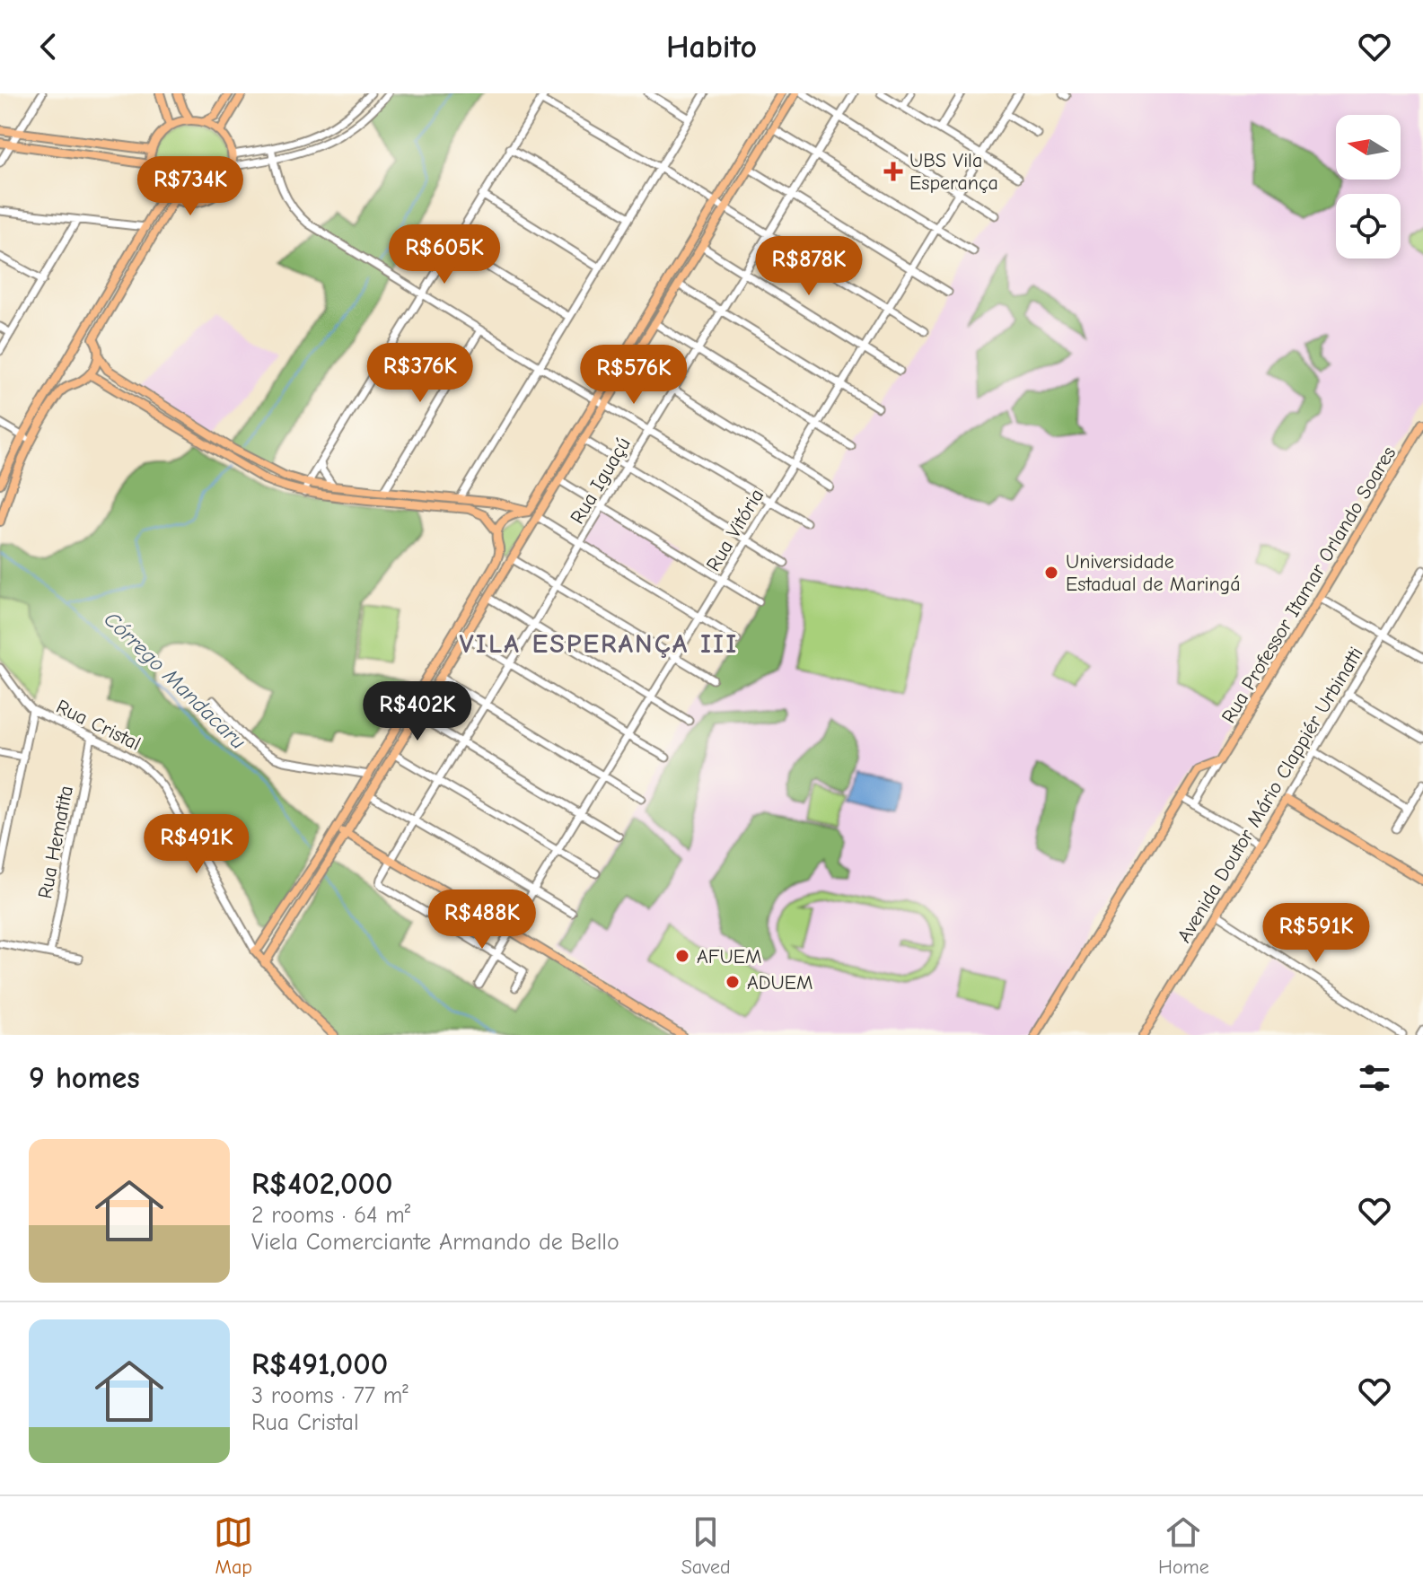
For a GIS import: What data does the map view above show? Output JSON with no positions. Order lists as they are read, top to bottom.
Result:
{
  "streets": {
    "main road": ["Rua Professor Itamar Orlando Soares", "Rua Cristal", "Avenida Doutor Mário Clappiér Urbinatti"],
    "street": ["Rua Iguaçú", "Rua Vitória", "Rua Hematita"]
  },
  "crossings": [
    ["Rua Iguaçú", "Rua Vitória"],
    ["Rua Cristal", "Rua Hematita"]
  ],
  "districts": ["VILA ESPERANÇA III"],
  "water": ["Córrego Mandacaru"],
  "places": {
    "health": ["UBS Vila Esperança"],
    "other": ["Universidade Estadual de Maringá", "AFUEM", "ADUEM"]
  },
  "north": "left",
  "page": {
    "header": "Habito",
    "price": [
      "R$734K",
      "R$605K",
      "R$878K",
      "R$376K",
      "R$576K",
      "R$402K",
      "R$491K",
      "R$488K",
      "R$591K"
    ],
    "heading": "9 homes",
    "list": [
      {
        "name": "R$402,000",
        "note": "2 rooms · 64 m² · Viela Comerciante Armando de Bello"
      },
      {
        "name": "R$491,000",
        "note": "3 rooms · 77 m² · Rua Cristal"
      }
    ],
    "tabs": ["Map", "Saved", "Home"]
  }
}
